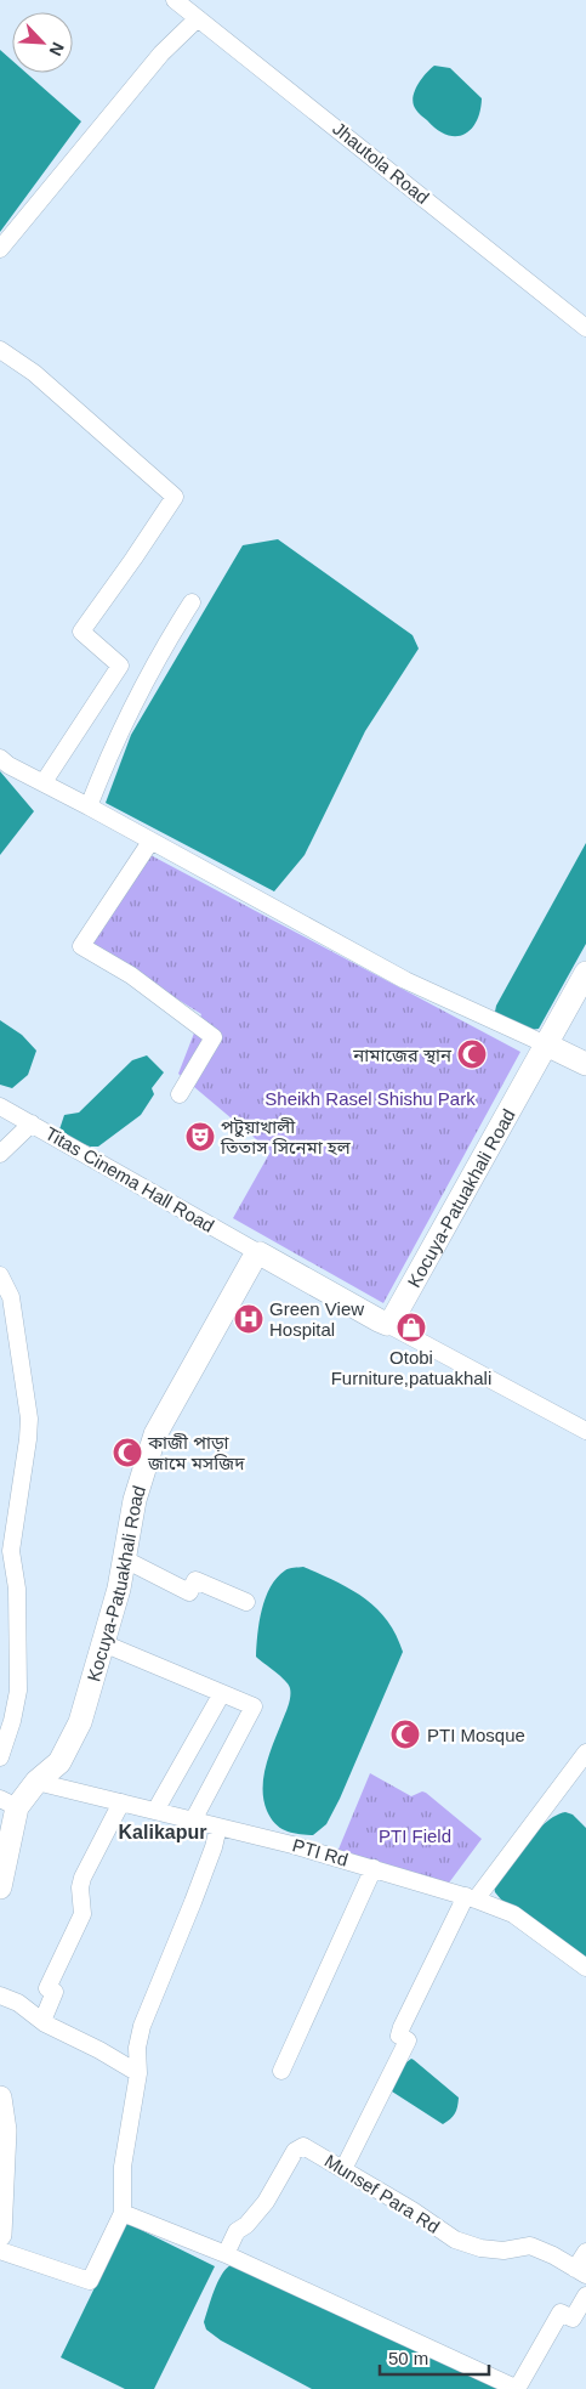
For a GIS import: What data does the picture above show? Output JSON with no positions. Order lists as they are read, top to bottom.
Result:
{
  "streets": {
    "main road": ["Kocuya-Patuakhali Road"],
    "street": [
      "Jhautola Road",
      "Titas Cinema Hall Road",
      "PTI Rd",
      "Munsef Para Rd"
    ]
  },
  "crossings": [
    ["Titas Cinema Hall Road", "Kocuya-Patuakhali Road"],
    ["Kocuya-Patuakhali Road", "PTI Rd"]
  ],
  "districts": ["Kalikapur"],
  "parks": ["Sheikh Rasel Shishu Park", "PTI Field"],
  "places": {
    "mosque": ["নামাজের স্থান", "কাজী পাড়া জামে মসজিদ", "PTI Mosque"],
    "theatre": ["পটুয়াখালী তিতাস সিনেমা হল"],
    "hospital": ["Green View Hospital"],
    "shop": ["Otobi Furniture,patuakhali"]
  },
  "scale_bar": "50 m",
  "north": "bottom right"
}
